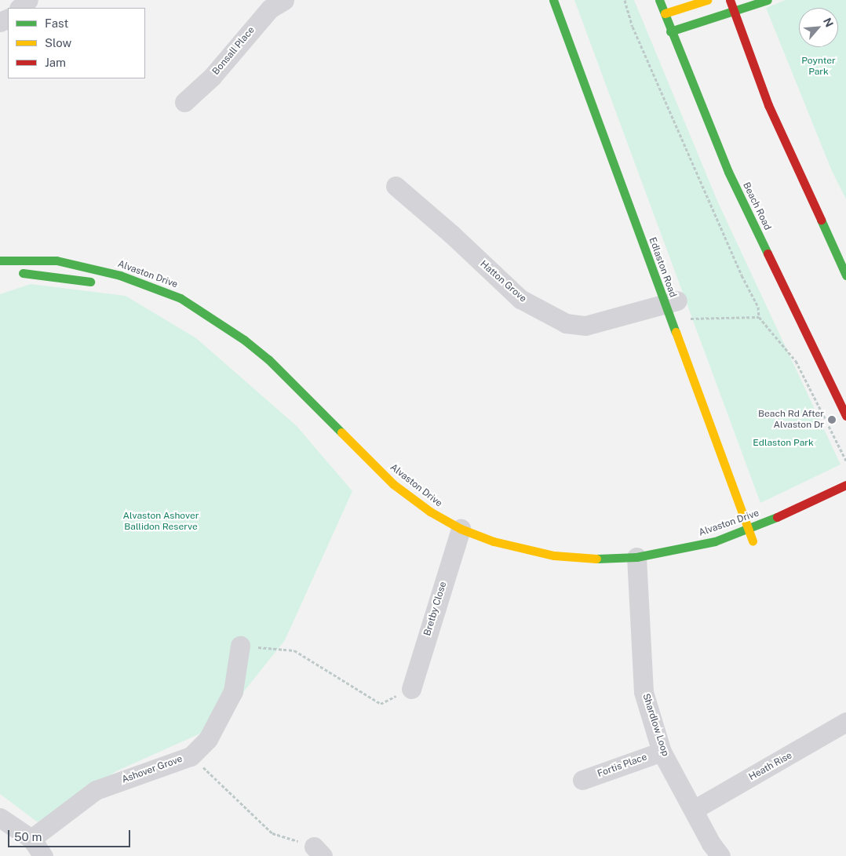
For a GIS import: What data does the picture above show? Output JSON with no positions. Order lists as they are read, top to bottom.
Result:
{
  "streets": {
    "street": [
      "Bonsall Place",
      "Beach Road",
      "Edlaston Road",
      "Alvaston Drive",
      "Hatton Grove",
      "Bretby Close",
      "Shardlow Loop",
      "Fortis Place",
      "Heath Rise",
      "Ashover Grove"
    ]
  },
  "crossings": [
    ["Edlaston Road", "Alvaston Drive"],
    ["Edlaston Road", "Hatton Grove"],
    ["Alvaston Drive", "Bretby Close"],
    ["Alvaston Drive", "Shardlow Loop"],
    ["Shardlow Loop", "Fortis Place"],
    ["Shardlow Loop", "Heath Rise"]
  ],
  "parks": ["Poynter Park", "Edlaston Park", "Alvaston Ashover Ballidon Reserve"],
  "places": ["Beach Rd After Alvaston Dr"],
  "legend": ["Fast", "Slow", "Jam"],
  "scale_bar": "50 m",
  "north": "top right"
}
